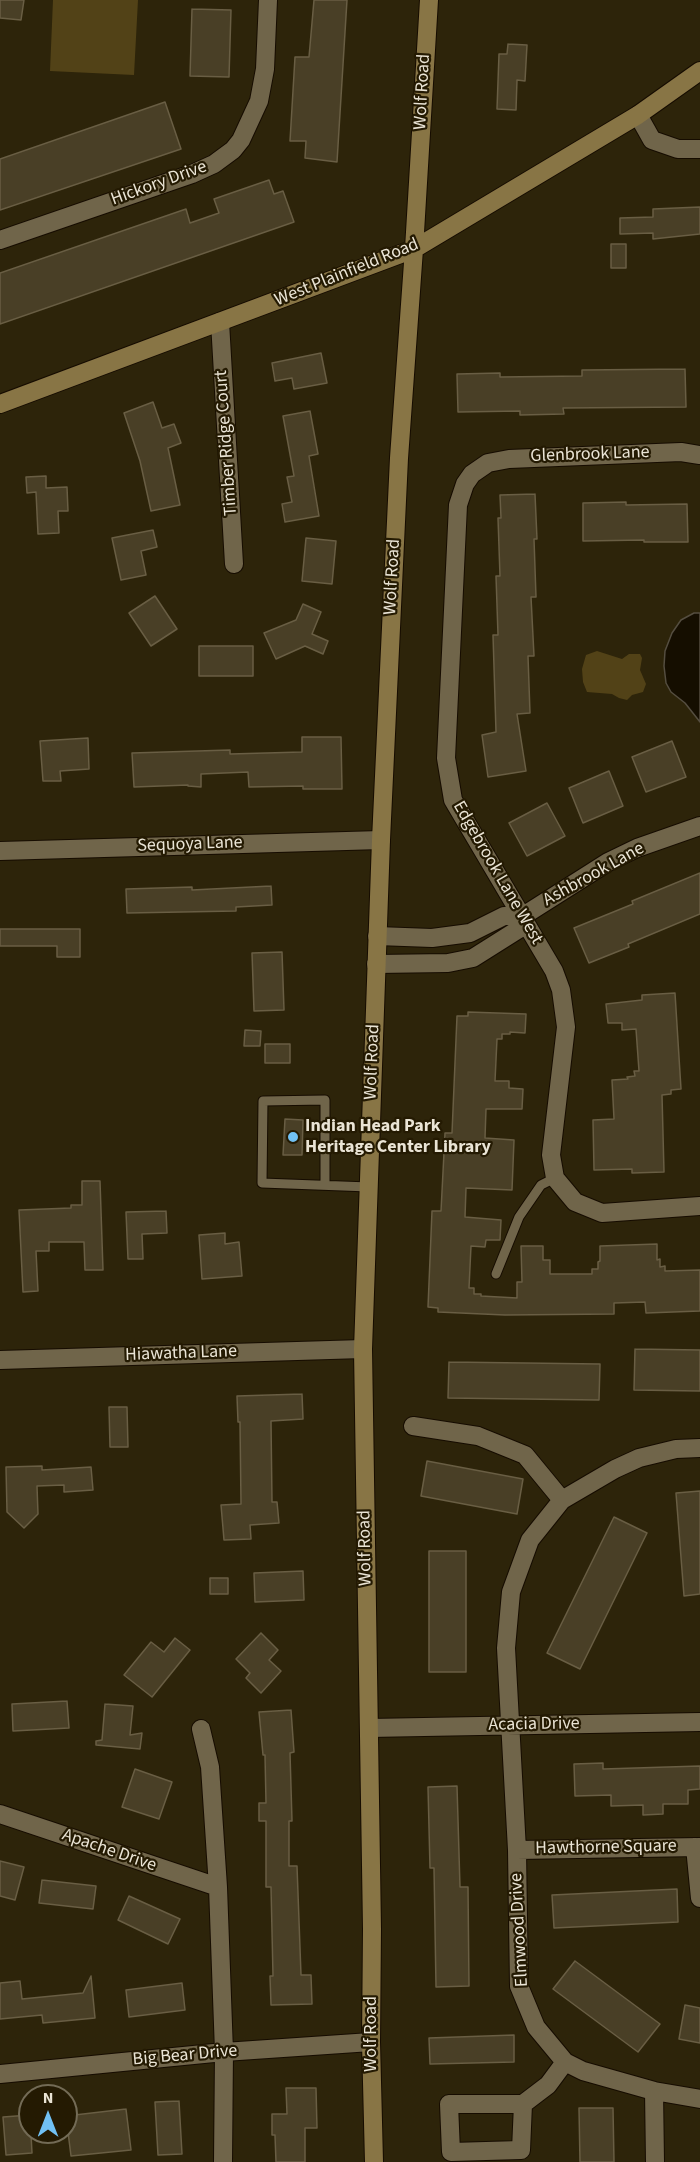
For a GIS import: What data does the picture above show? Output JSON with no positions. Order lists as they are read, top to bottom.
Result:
{
  "streets": {
    "street": [
      "Wolf Road",
      "Hickory Drive",
      "West Plainfield Road",
      "Timber Ridge Court",
      "Glenbrook Lane",
      "Sequoya Lane",
      "Edgebrook Lane West",
      "Ashbrook Lane",
      "Hiawatha Lane",
      "Acacia Drive",
      "Hawthorne Square",
      "Apache Drive",
      "Elmwood Drive",
      "Big Bear Drive"
    ]
  },
  "crossings": [
    ["Wolf Road", "West Plainfield Road"],
    ["Wolf Road", "Sequoya Lane"],
    ["Wolf Road", "Ashbrook Lane"],
    ["Wolf Road", "Hiawatha Lane"],
    ["Wolf Road", "Acacia Drive"],
    ["Wolf Road", "Big Bear Drive"],
    ["West Plainfield Road", "Timber Ridge Court"],
    ["Glenbrook Lane", "Edgebrook Lane West"],
    ["Edgebrook Lane West", "Ashbrook Lane"],
    ["Acacia Drive", "Elmwood Drive"],
    ["Hawthorne Square", "Elmwood Drive"]
  ],
  "places": ["Indian Head Park Heritage Center Library"],
  "north": "top"
}
